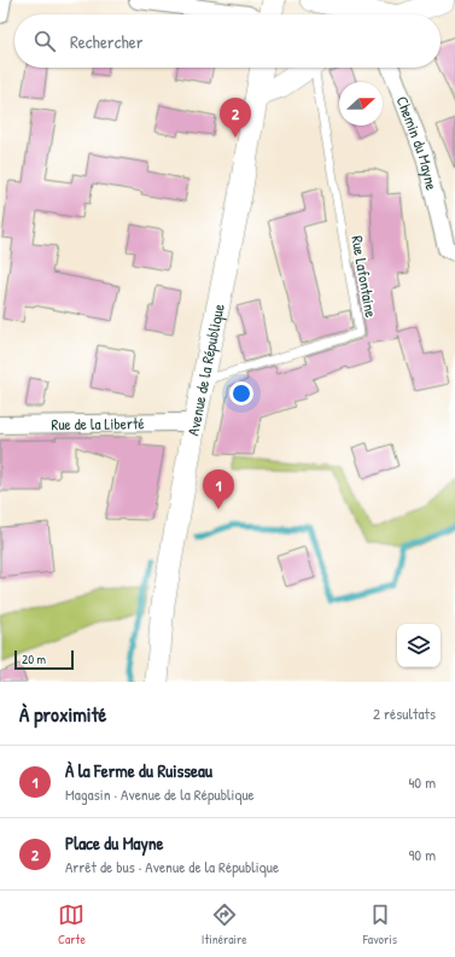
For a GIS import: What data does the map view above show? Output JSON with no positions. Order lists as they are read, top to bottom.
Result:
{
  "streets": {
    "street": ["Chemin du Mayne", "Avenue de la République", "Rue de la Liberté"],
    "lane": ["Rue Lafontaine"]
  },
  "crossings": [
    ["Rue Lafontaine", "Avenue de la République"],
    ["Avenue de la République", "Rue de la Liberté"]
  ],
  "scale_bar": "20 m",
  "north": "right",
  "page": {
    "search": "Rechercher",
    "pins": ["2", "1"],
    "scale": "20 m",
    "heading": ["À proximité", "2 résultats"],
    "list": [
      {
        "mark": "1",
        "name": "À la Ferme du Ruisseau",
        "note": "Magasin · Avenue de la République",
        "value": "40 m"
      },
      {
        "mark": "2",
        "name": "Place du Mayne",
        "note": "Arrêt de bus · Avenue de la République",
        "value": "90 m"
      }
    ],
    "nav": ["Carte", "Itinéraire", "Favoris"]
  }
}
